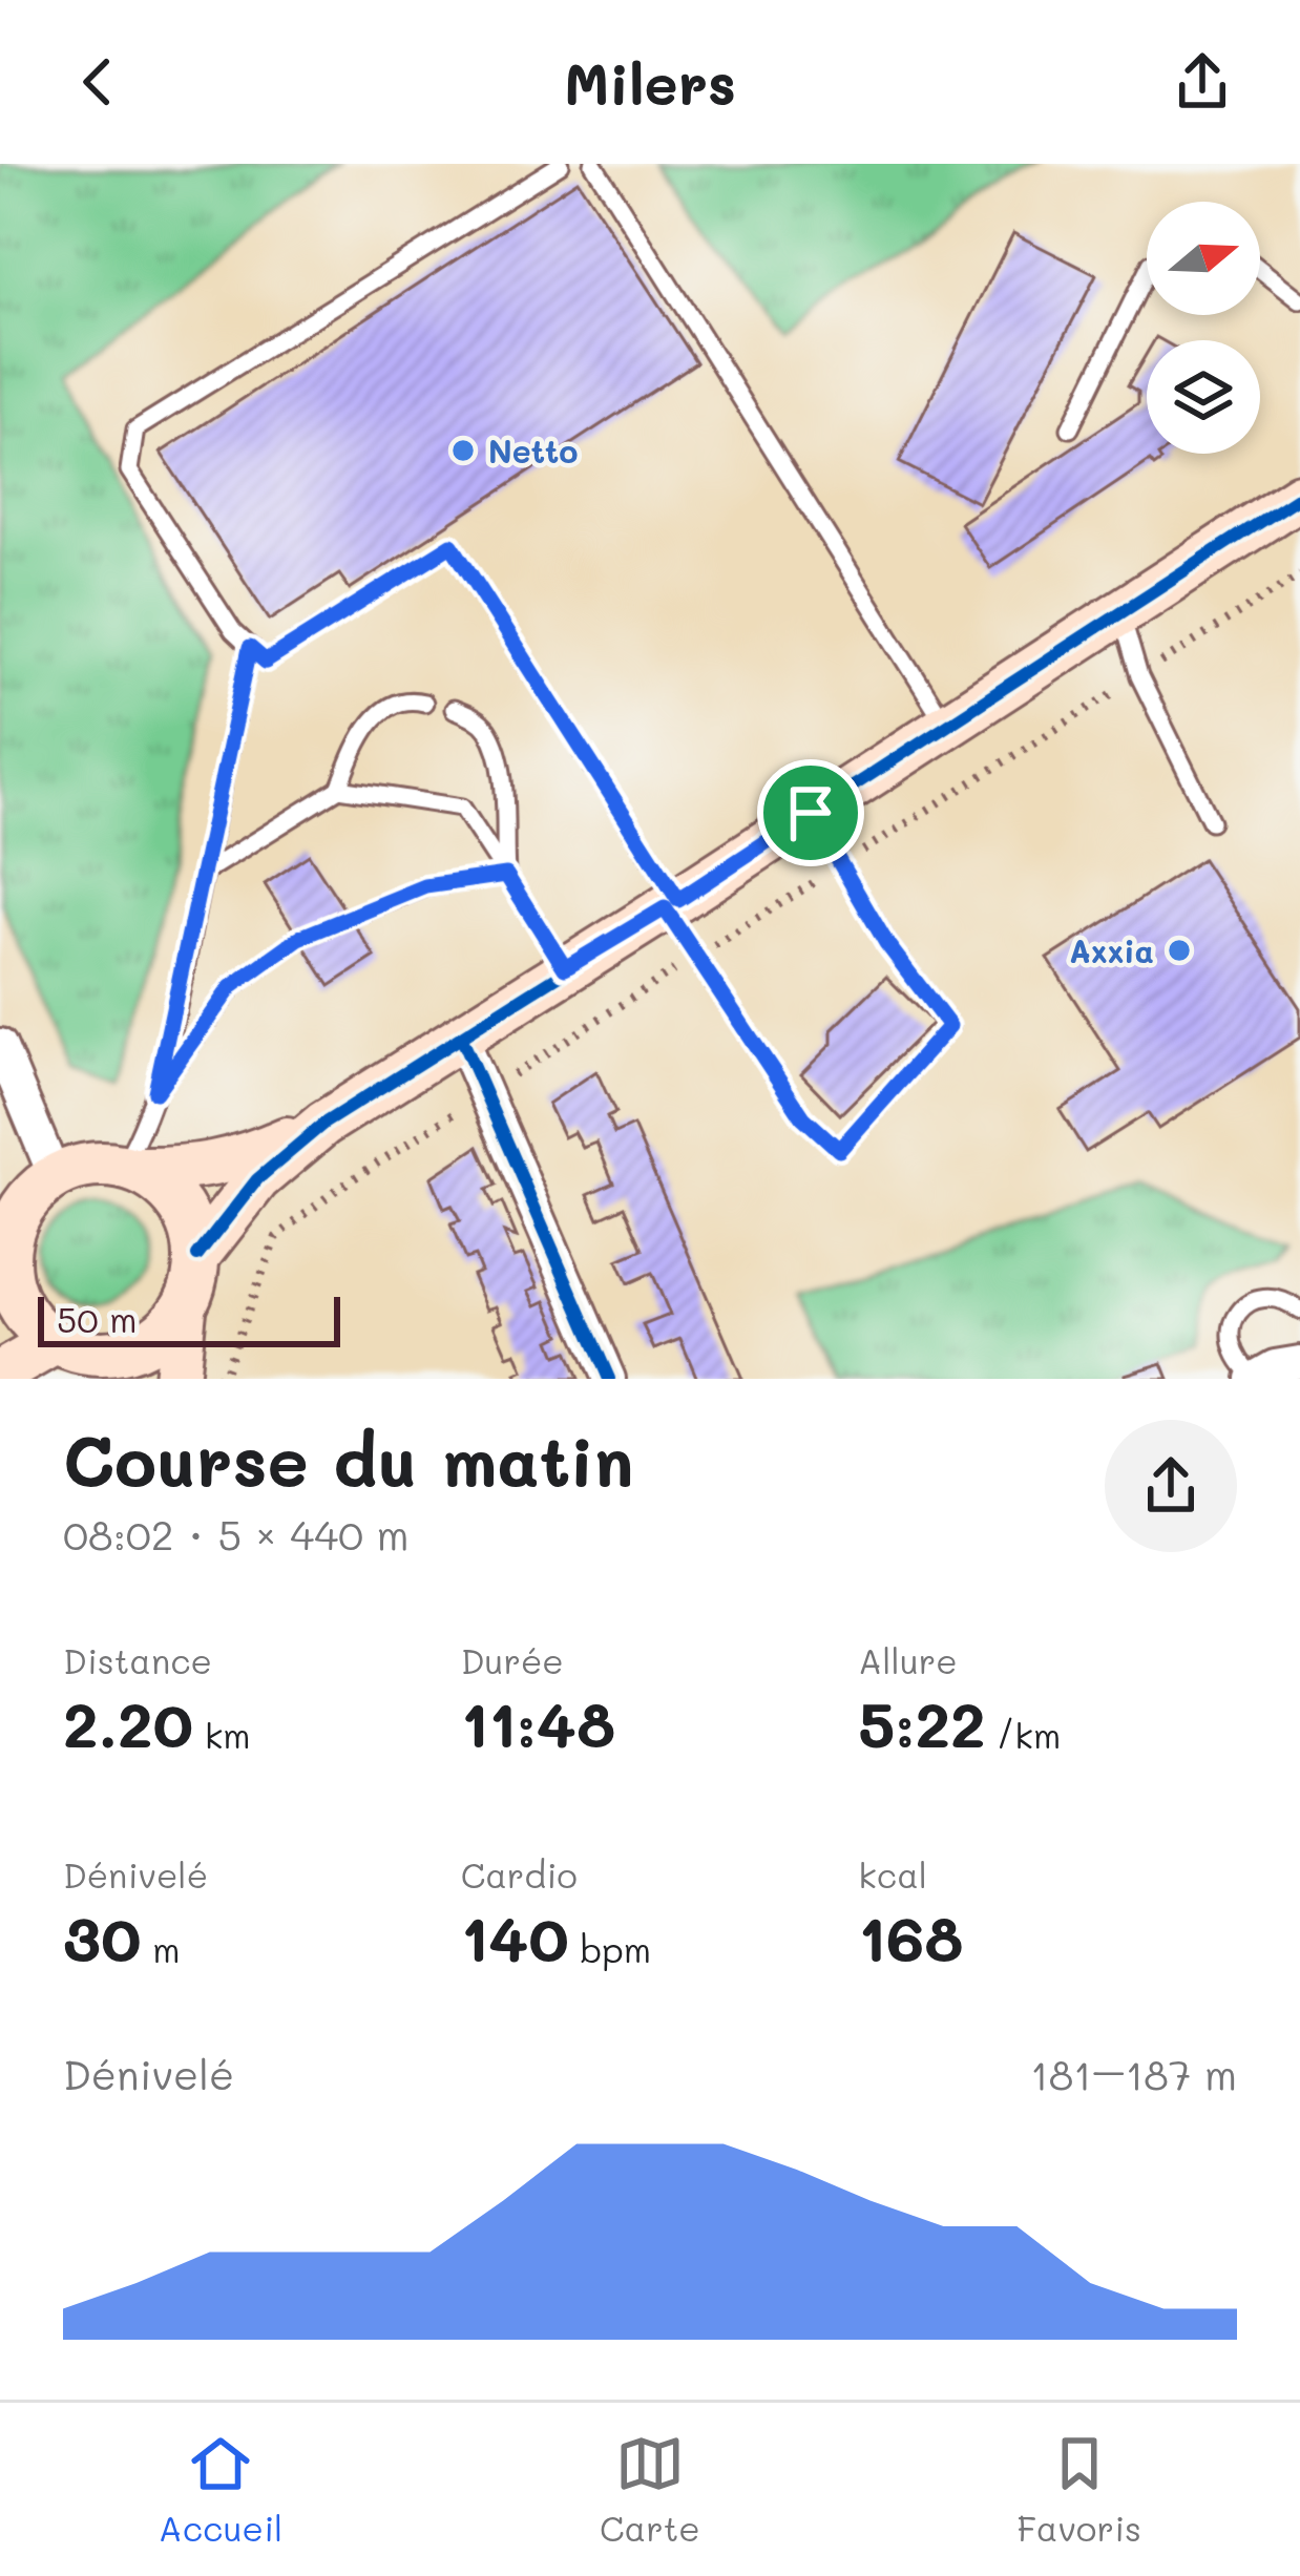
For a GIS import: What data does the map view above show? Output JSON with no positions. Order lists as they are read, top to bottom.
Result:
{
  "places": ["Netto", "Axxia"],
  "scale_bar": "50 m",
  "north": "right",
  "page": {
    "header": "Milers",
    "scale": "50 m",
    "heading": ["Course du matin", "08:02 · 5 × 440 m"],
    "stats": [
      ["Distance", "2.20 km"],
      ["Durée", "11:48"],
      ["Allure", "5:22 /km"],
      ["Dénivelé", "30 m"],
      ["Cardio", "140 bpm"],
      ["kcal", "168"]
    ],
    "chart": ["Dénivelé", "181–187 m"],
    "tabs": ["Accueil", "Carte", "Favoris"]
  }
}
